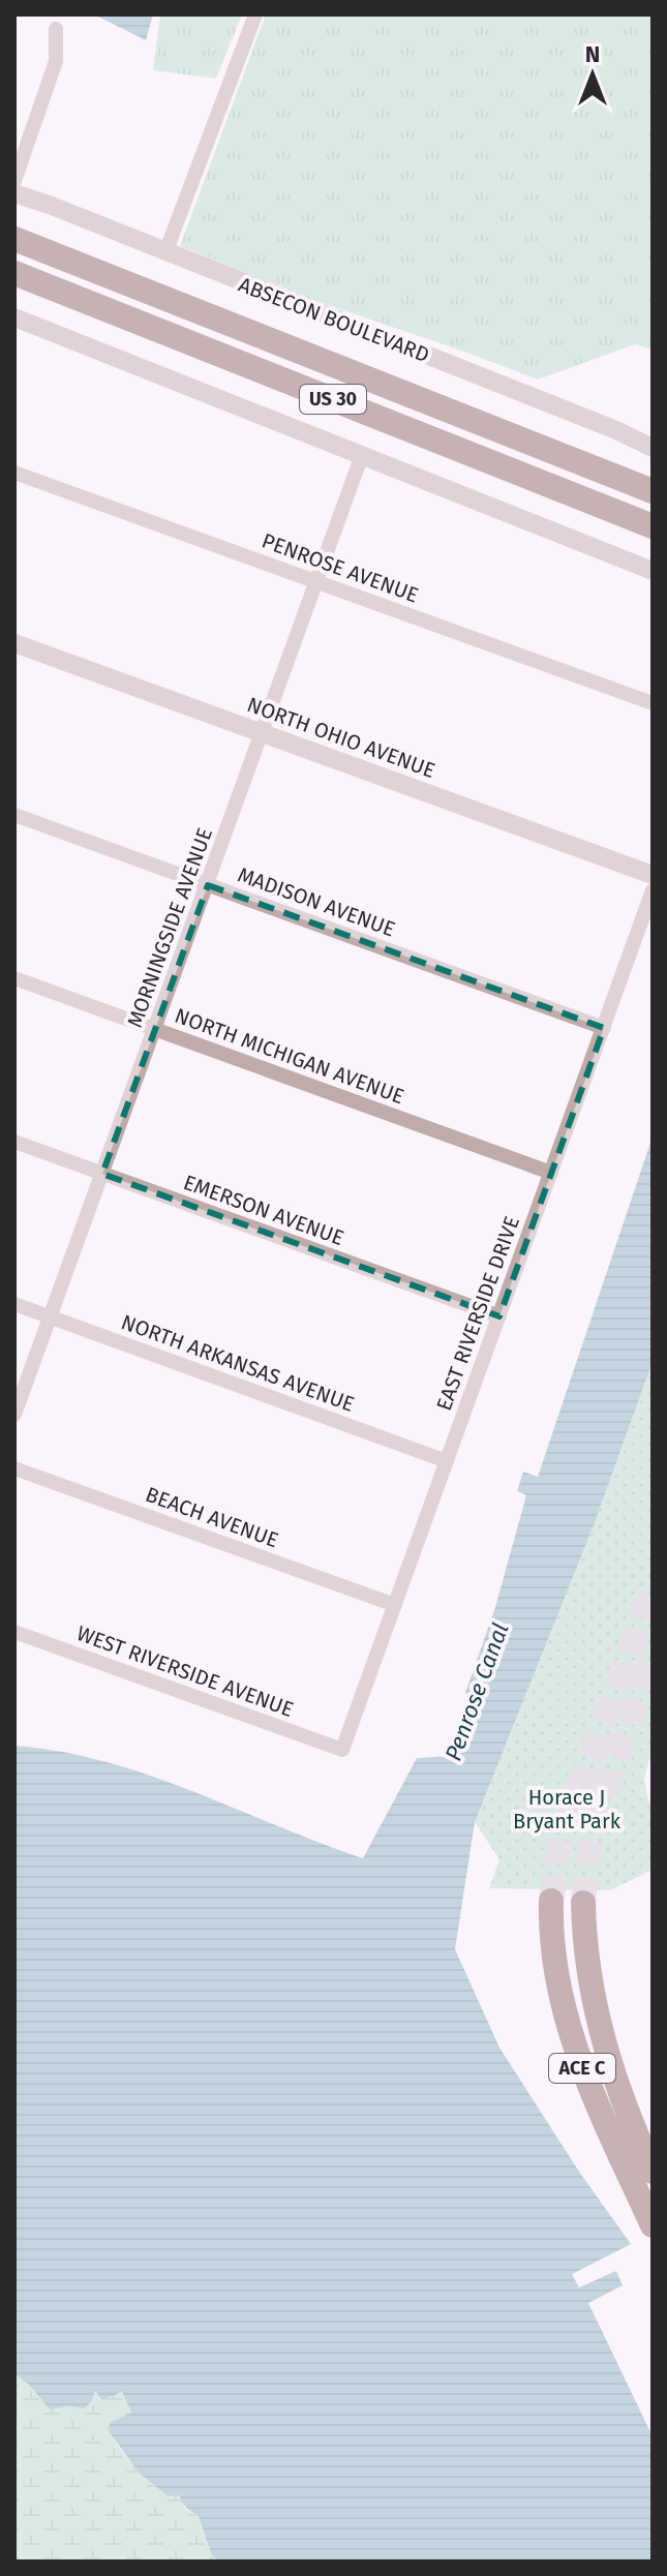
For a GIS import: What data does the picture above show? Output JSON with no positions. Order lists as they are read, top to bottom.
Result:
{
  "streets": {
    "highway": ["ABSECON BOULEVARD", "US 30", "ACE C"],
    "street": [
      "PENROSE AVENUE",
      "NORTH OHIO AVENUE",
      "MADISON AVENUE",
      "MORNINGSIDE AVENUE",
      "NORTH MICHIGAN AVENUE",
      "EMERSON AVENUE",
      "EAST RIVERSIDE DRIVE",
      "NORTH ARKANSAS AVENUE",
      "BEACH AVENUE",
      "WEST RIVERSIDE AVENUE"
    ]
  },
  "crossings": [
    ["PENROSE AVENUE", "MORNINGSIDE AVENUE"],
    ["NORTH OHIO AVENUE", "MORNINGSIDE AVENUE"],
    ["MADISON AVENUE", "MORNINGSIDE AVENUE"],
    ["MADISON AVENUE", "EAST RIVERSIDE DRIVE"],
    ["MORNINGSIDE AVENUE", "NORTH MICHIGAN AVENUE"],
    ["MORNINGSIDE AVENUE", "EMERSON AVENUE"],
    ["MORNINGSIDE AVENUE", "NORTH ARKANSAS AVENUE"],
    ["NORTH MICHIGAN AVENUE", "EAST RIVERSIDE DRIVE"],
    ["EMERSON AVENUE", "EAST RIVERSIDE DRIVE"],
    ["EAST RIVERSIDE DRIVE", "NORTH ARKANSAS AVENUE"],
    ["EAST RIVERSIDE DRIVE", "BEACH AVENUE"],
    ["EAST RIVERSIDE DRIVE", "WEST RIVERSIDE AVENUE"]
  ],
  "water": ["Penrose Canal"],
  "parks": ["Horace J Bryant Park"],
  "north": "top"
}
